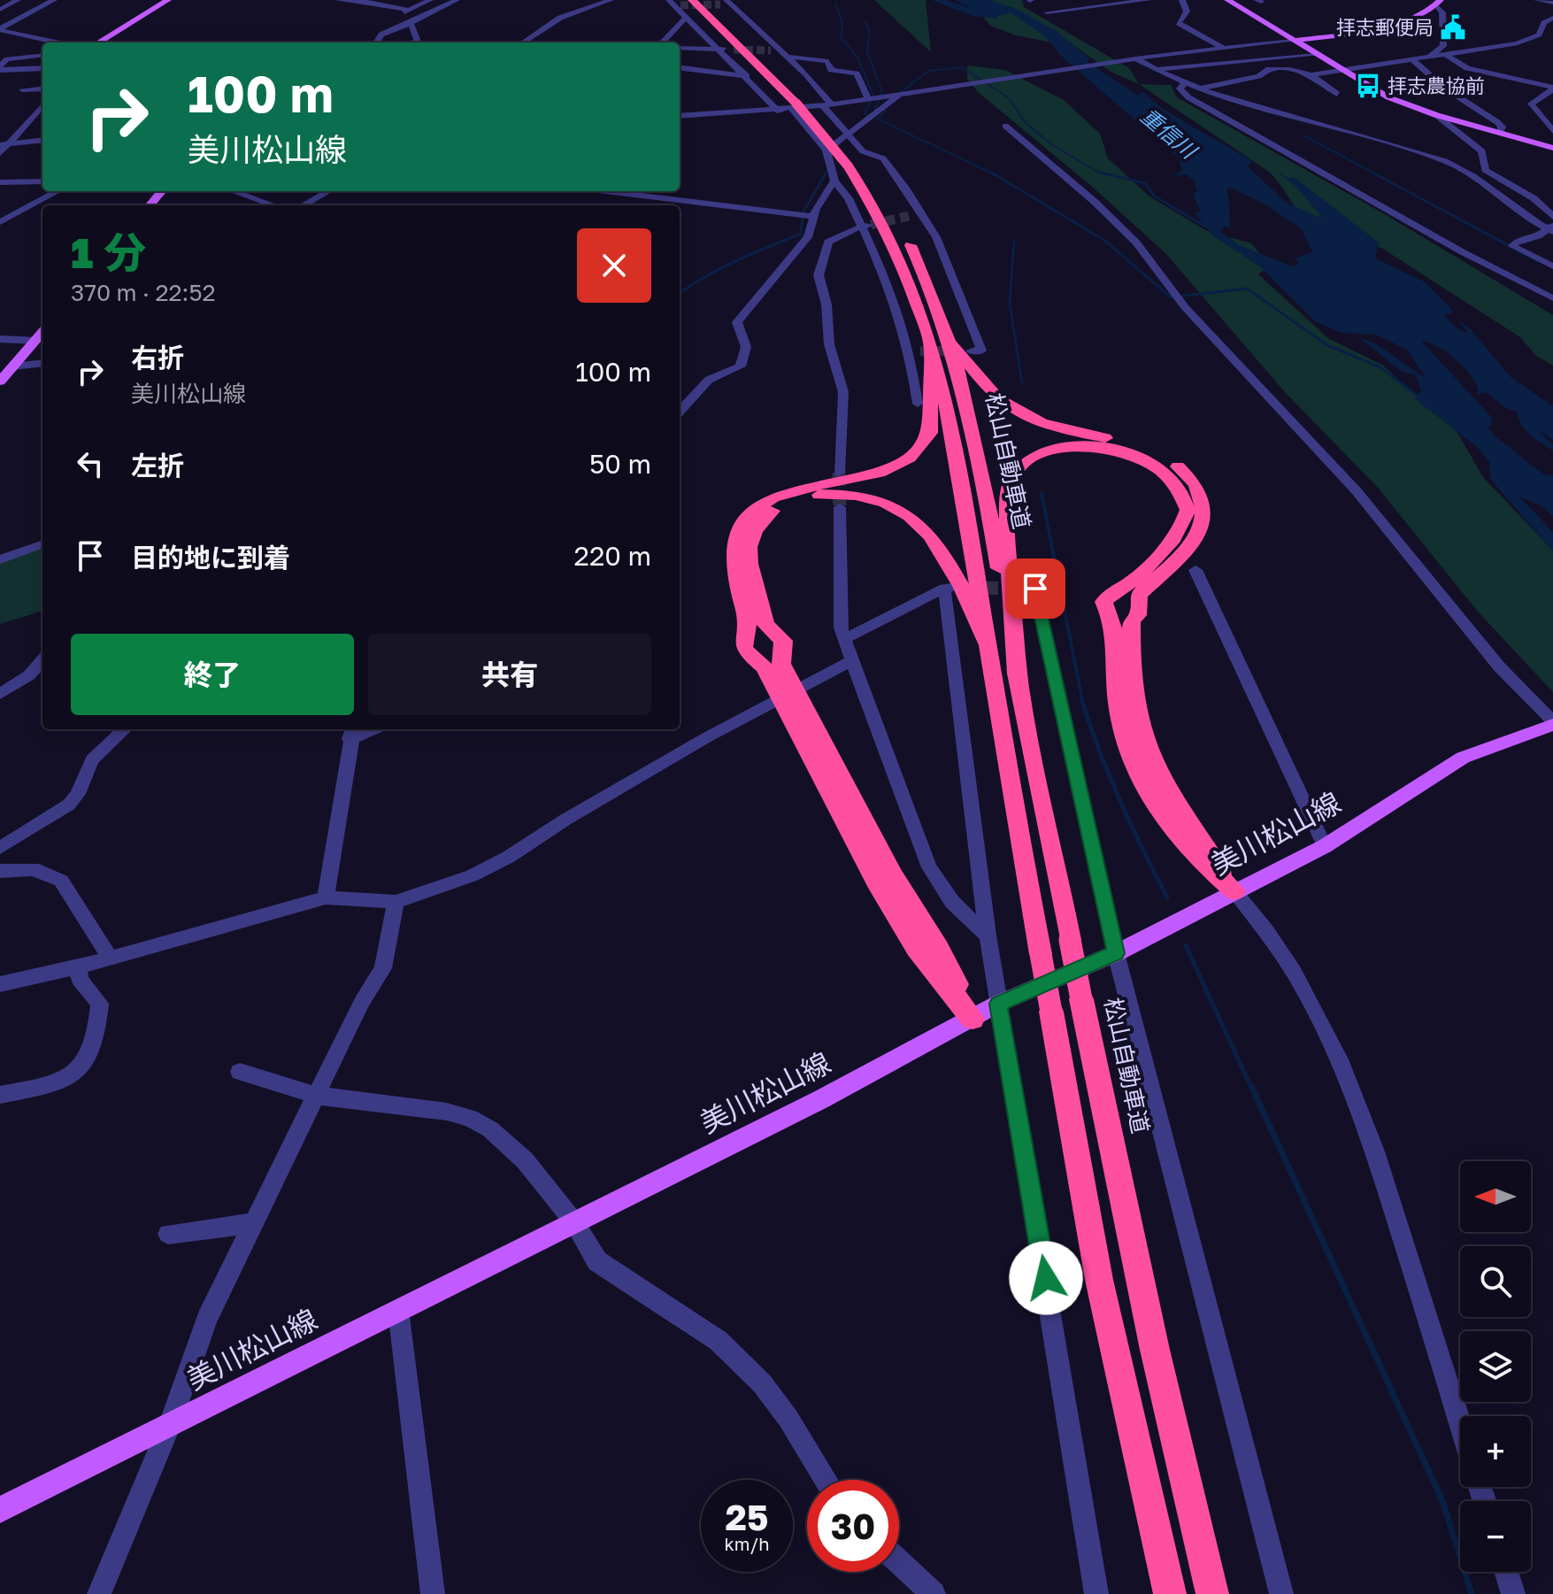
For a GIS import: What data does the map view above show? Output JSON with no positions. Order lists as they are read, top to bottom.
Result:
{
  "streets": {
    "highway": ["松山自動車道"],
    "main road": ["美川松山線"]
  },
  "water": ["重信川"],
  "places": {
    "public building": ["拝志郵便局"],
    "bus stop": ["拝志農協前"]
  },
  "north": "left",
  "page": {
    "turn": ["100 m", "美川松山線"],
    "heading": ["1 分", "370 m · 22:52"],
    "list": [
      {
        "name": "右折",
        "note": "美川松山線",
        "value": "100 m"
      },
      {
        "name": "左折",
        "value": "50 m"
      },
      {
        "name": "目的地に到着",
        "value": "220 m"
      }
    ],
    "buttons": ["終了", "共有"],
    "map_buttons": ["+", "−"],
    "speed": "25 km/h",
    "limit": "30"
  }
}
